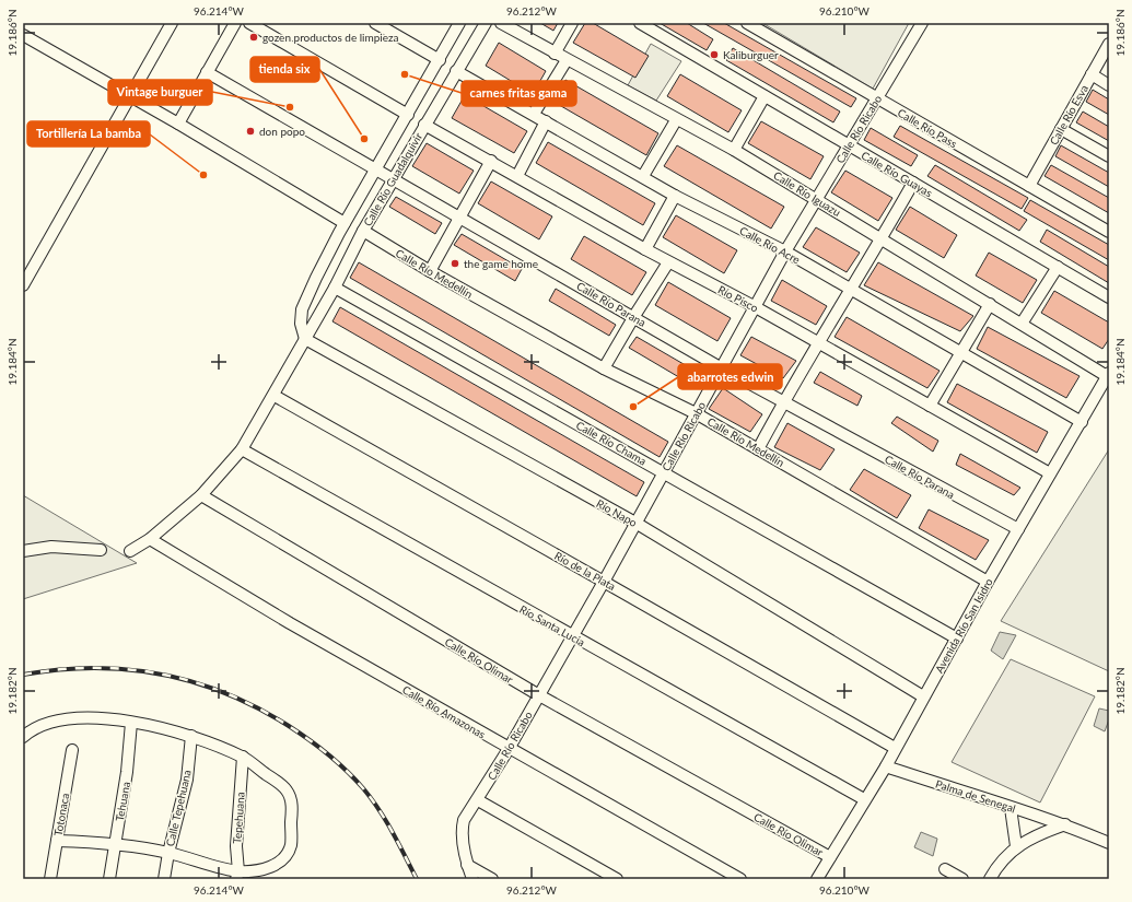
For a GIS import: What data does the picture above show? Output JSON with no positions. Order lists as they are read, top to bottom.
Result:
{
  "streets": {
    "street": [
      "Calle Río Esva",
      "Calle Río Pass",
      "Calle Río Ricabo",
      "Calle Río Guayas",
      "Calle Río Guadalquivir",
      "Calle Río Iguazu",
      "Calle Río Acre",
      "Calle Río Medellín",
      "Río Pisco",
      "Calle Río Parana",
      "Calle Río Chama",
      "Río Napo",
      "Río de la Plata",
      "Río Santa Lucia",
      "Avenida Río San Isidro",
      "Calle Río Olimar",
      "Calle Río Amazonas",
      "Palma de Senegal",
      "Tehuana",
      "Calle Tepehuana",
      "Totonaca",
      "Tepehuana"
    ]
  },
  "crossings": [
    ["Calle Río Esva", "Calle Río Pass"],
    ["Calle Río Pass", "Calle Río Ricabo"],
    ["Calle Río Ricabo", "Calle Río Guayas"],
    ["Calle Río Ricabo", "Calle Río Iguazu"],
    ["Calle Río Ricabo", "Calle Río Acre"],
    ["Calle Río Ricabo", "Calle Río Medellín"],
    ["Calle Río Ricabo", "Río Pisco"],
    ["Calle Río Ricabo", "Calle Río Parana"],
    ["Calle Río Ricabo", "Calle Río Chama"],
    ["Calle Río Ricabo", "Río Napo"],
    ["Calle Río Ricabo", "Río de la Plata"],
    ["Calle Río Ricabo", "Río Santa Lucia"],
    ["Calle Río Ricabo", "Calle Río Olimar"],
    ["Calle Río Ricabo", "Calle Río Amazonas"],
    ["Calle Río Guadalquivir", "Calle Río Acre"],
    ["Calle Río Guadalquivir", "Calle Río Medellín"],
    ["Calle Río Guadalquivir", "Río Pisco"],
    ["Calle Río Guadalquivir", "Calle Río Parana"],
    ["Calle Río Guadalquivir", "Calle Río Chama"],
    ["Calle Río Guadalquivir", "Río Napo"],
    ["Calle Río Guadalquivir", "Río de la Plata"],
    ["Calle Río Guadalquivir", "Río Santa Lucia"],
    ["Calle Río Guadalquivir", "Calle Río Olimar"],
    ["Calle Río Guadalquivir", "Calle Río Amazonas"],
    ["Calle Río Iguazu", "Avenida Río San Isidro"],
    ["Calle Río Acre", "Avenida Río San Isidro"],
    ["Calle Río Medellín", "Avenida Río San Isidro"],
    ["Río Pisco", "Avenida Río San Isidro"],
    ["Calle Río Parana", "Avenida Río San Isidro"],
    ["Calle Río Chama", "Avenida Río San Isidro"],
    ["Río Napo", "Avenida Río San Isidro"],
    ["Río de la Plata", "Avenida Río San Isidro"],
    ["Río Santa Lucia", "Avenida Río San Isidro"],
    ["Avenida Río San Isidro", "Calle Río Olimar"],
    ["Avenida Río San Isidro", "Palma de Senegal"]
  ],
  "places": [
    "gozen productos de limpieza",
    "Kaliburguer",
    "carnes fritas gama",
    "Vintage burguer",
    "don popo",
    "tienda six",
    "Tortillería La bamba",
    "the game home",
    "abarrotes edwin"
  ],
  "coordinates": [
    "96.214°W",
    "96.212°W",
    "96.210°W",
    "19.186°N",
    "19.184°N",
    "19.182°N"
  ]
}
